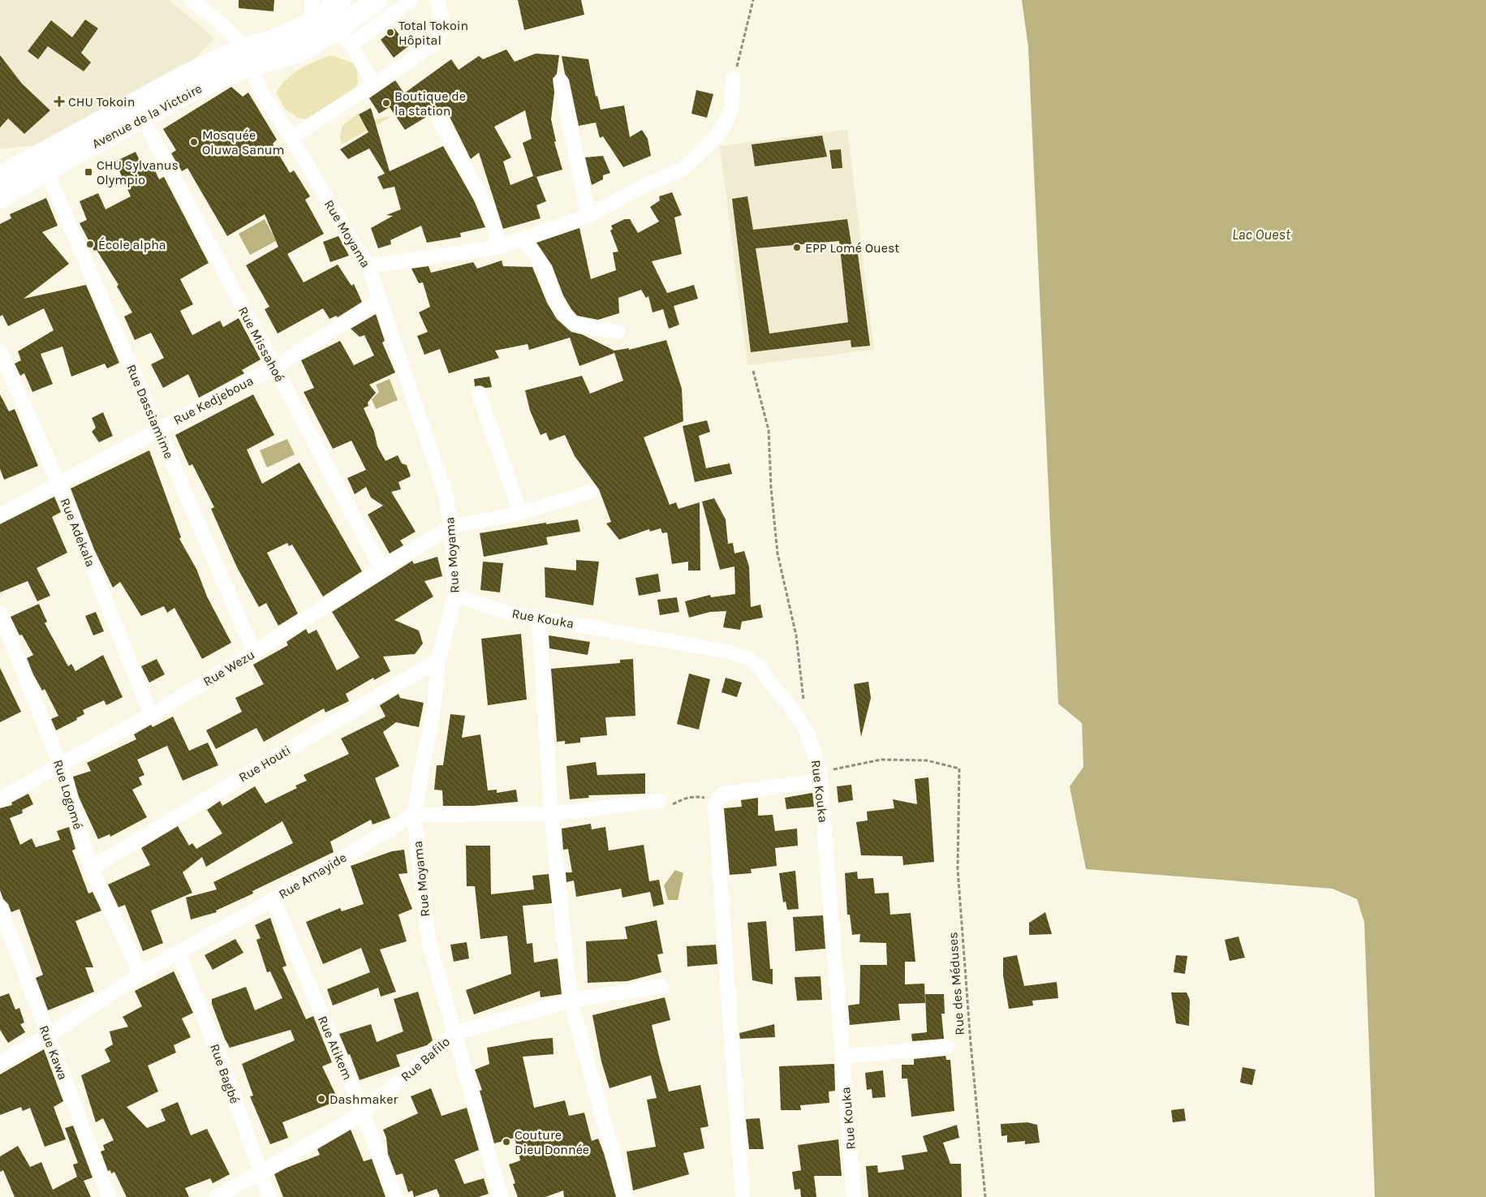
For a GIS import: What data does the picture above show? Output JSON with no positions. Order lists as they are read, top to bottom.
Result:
{
  "streets": {
    "highway": ["Avenue de la Victoire"],
    "street": [
      "Rue Moyama",
      "Rue Missahoé",
      "Rue Kedjeboua",
      "Rue Dassiamime",
      "Rue Adekala",
      "Rue Kouka",
      "Rue Wezu",
      "Rue Houti",
      "Rue Logomé",
      "Rue Amayide",
      "Rue Atikem",
      "Rue Kawa",
      "Rue Bafilo",
      "Rue Bagbé"
    ],
    "path": ["Rue des Méduses"]
  },
  "crossings": [
    ["Avenue de la Victoire", "Rue Moyama"],
    ["Avenue de la Victoire", "Rue Missahoé"],
    ["Avenue de la Victoire", "Rue Dassiamime"],
    ["Rue Moyama", "Rue Kedjeboua"],
    ["Rue Moyama", "Rue Kouka"],
    ["Rue Moyama", "Rue Wezu"],
    ["Rue Moyama", "Rue Houti"],
    ["Rue Moyama", "Rue Amayide"],
    ["Rue Moyama", "Rue Bafilo"],
    ["Rue Missahoé", "Rue Kedjeboua"],
    ["Rue Missahoé", "Rue Wezu"],
    ["Rue Kedjeboua", "Rue Dassiamime"],
    ["Rue Kedjeboua", "Rue Adekala"],
    ["Rue Dassiamime", "Rue Wezu"],
    ["Rue Adekala", "Rue Wezu"],
    ["Rue Kouka", "Rue des Méduses"],
    ["Rue Wezu", "Rue Logomé"],
    ["Rue Houti", "Rue Logomé"],
    ["Rue Logomé", "Rue Amayide"],
    ["Rue Amayide", "Rue Atikem"],
    ["Rue Amayide", "Rue Kawa"],
    ["Rue Amayide", "Rue Bagbé"],
    ["Rue Atikem", "Rue Bafilo"],
    ["Rue Bafilo", "Rue Bagbé"]
  ],
  "water": ["Lac Ouest"],
  "places": {
    "other": [
      "Total Tokoin Hôpital",
      "Boutique de la station",
      "Mosquée Oluwa Sanum",
      "École alpha",
      "EPP Lomé Ouest",
      "Dashmaker",
      "Couture Dieu Donnée"
    ],
    "health": ["CHU Tokoin"],
    "transit": ["CHU Sylvanus Olympio"]
  }
}
